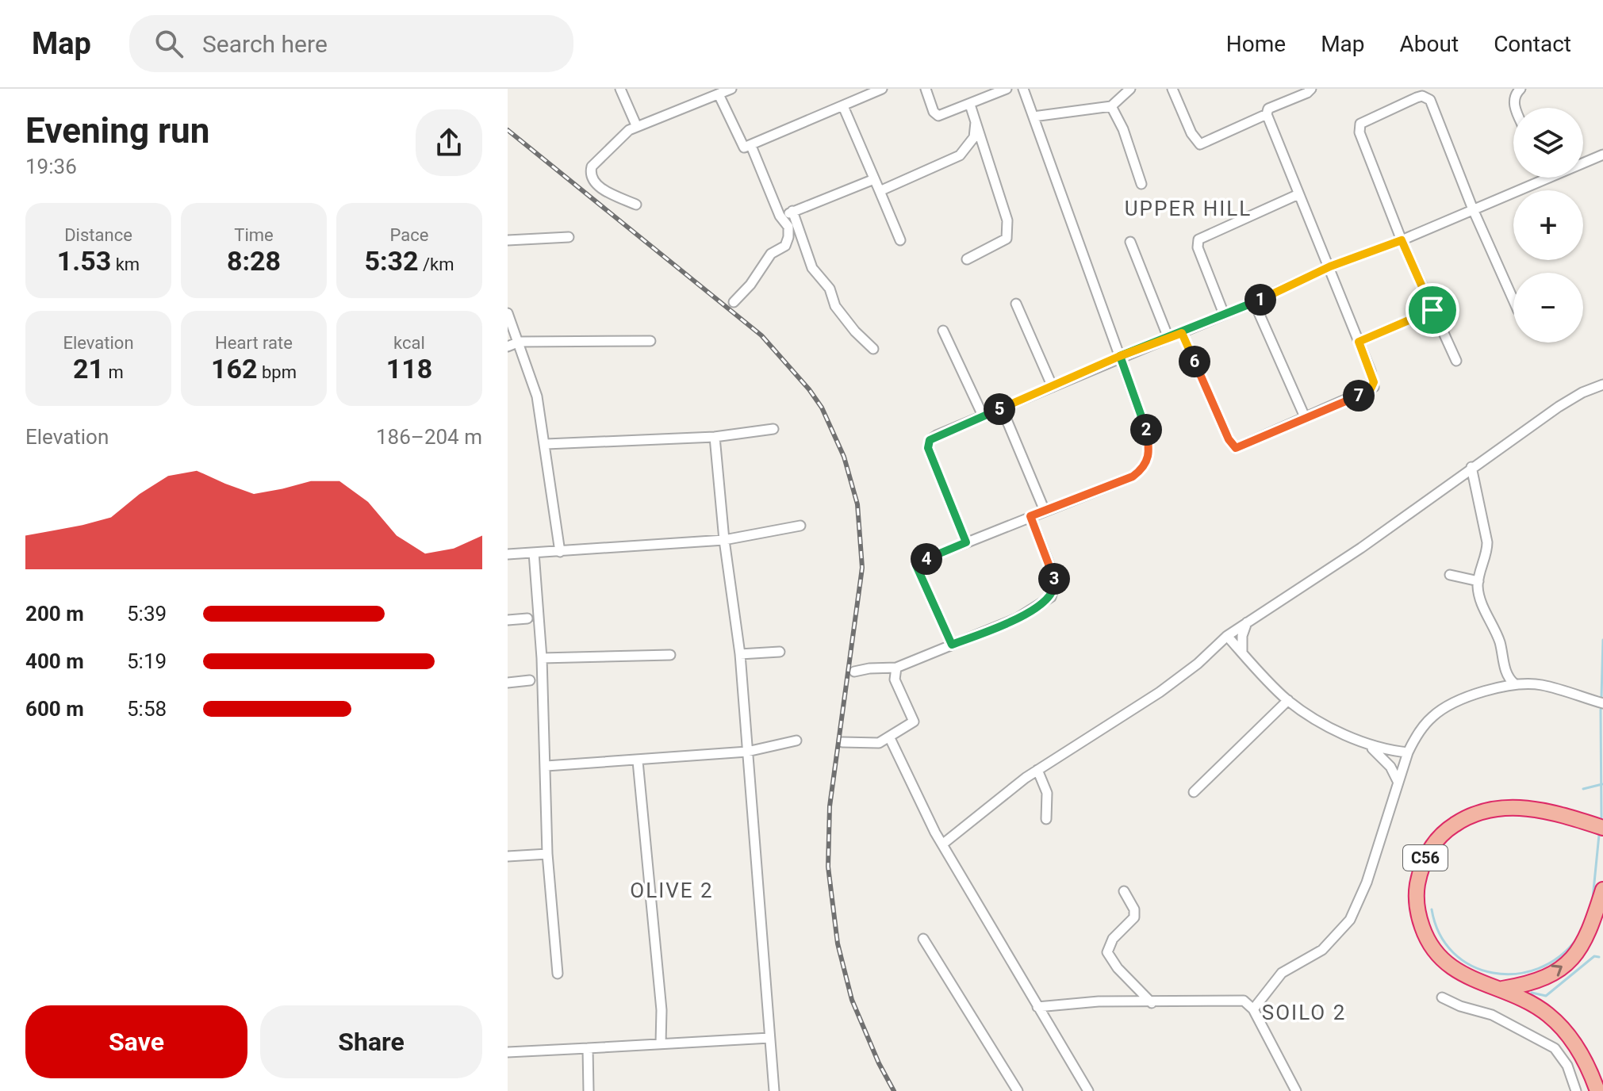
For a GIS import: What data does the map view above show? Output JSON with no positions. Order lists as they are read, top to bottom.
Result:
{
  "streets": {
    "highway": ["C56"]
  },
  "districts": ["UPPER HILL", "OLIVE 2", "SOILO 2"],
  "page": {
    "header": "Map",
    "search": "Search here",
    "nav": [
      "Home",
      "Map",
      "About",
      "Contact"
    ],
    "heading": ["Evening run", "19:36"],
    "map_buttons": ["+", "−"],
    "stats": [
      ["Distance", "1.53 km"],
      ["Time", "8:28"],
      ["Pace", "5:32 /km"],
      ["Elevation", "21 m"],
      ["Heart rate", "162 bpm"],
      ["kcal", "118"]
    ],
    "pins": [
      "1",
      "6",
      "7",
      "5",
      "2",
      "4",
      "3"
    ],
    "chart": ["Elevation", "186–204 m"],
    "list": [
      {
        "name": "200 m",
        "note": "5:39"
      },
      {
        "name": "400 m",
        "note": "5:19"
      },
      {
        "name": "600 m",
        "note": "5:58"
      }
    ],
    "buttons": ["Save", "Share"]
  }
}
